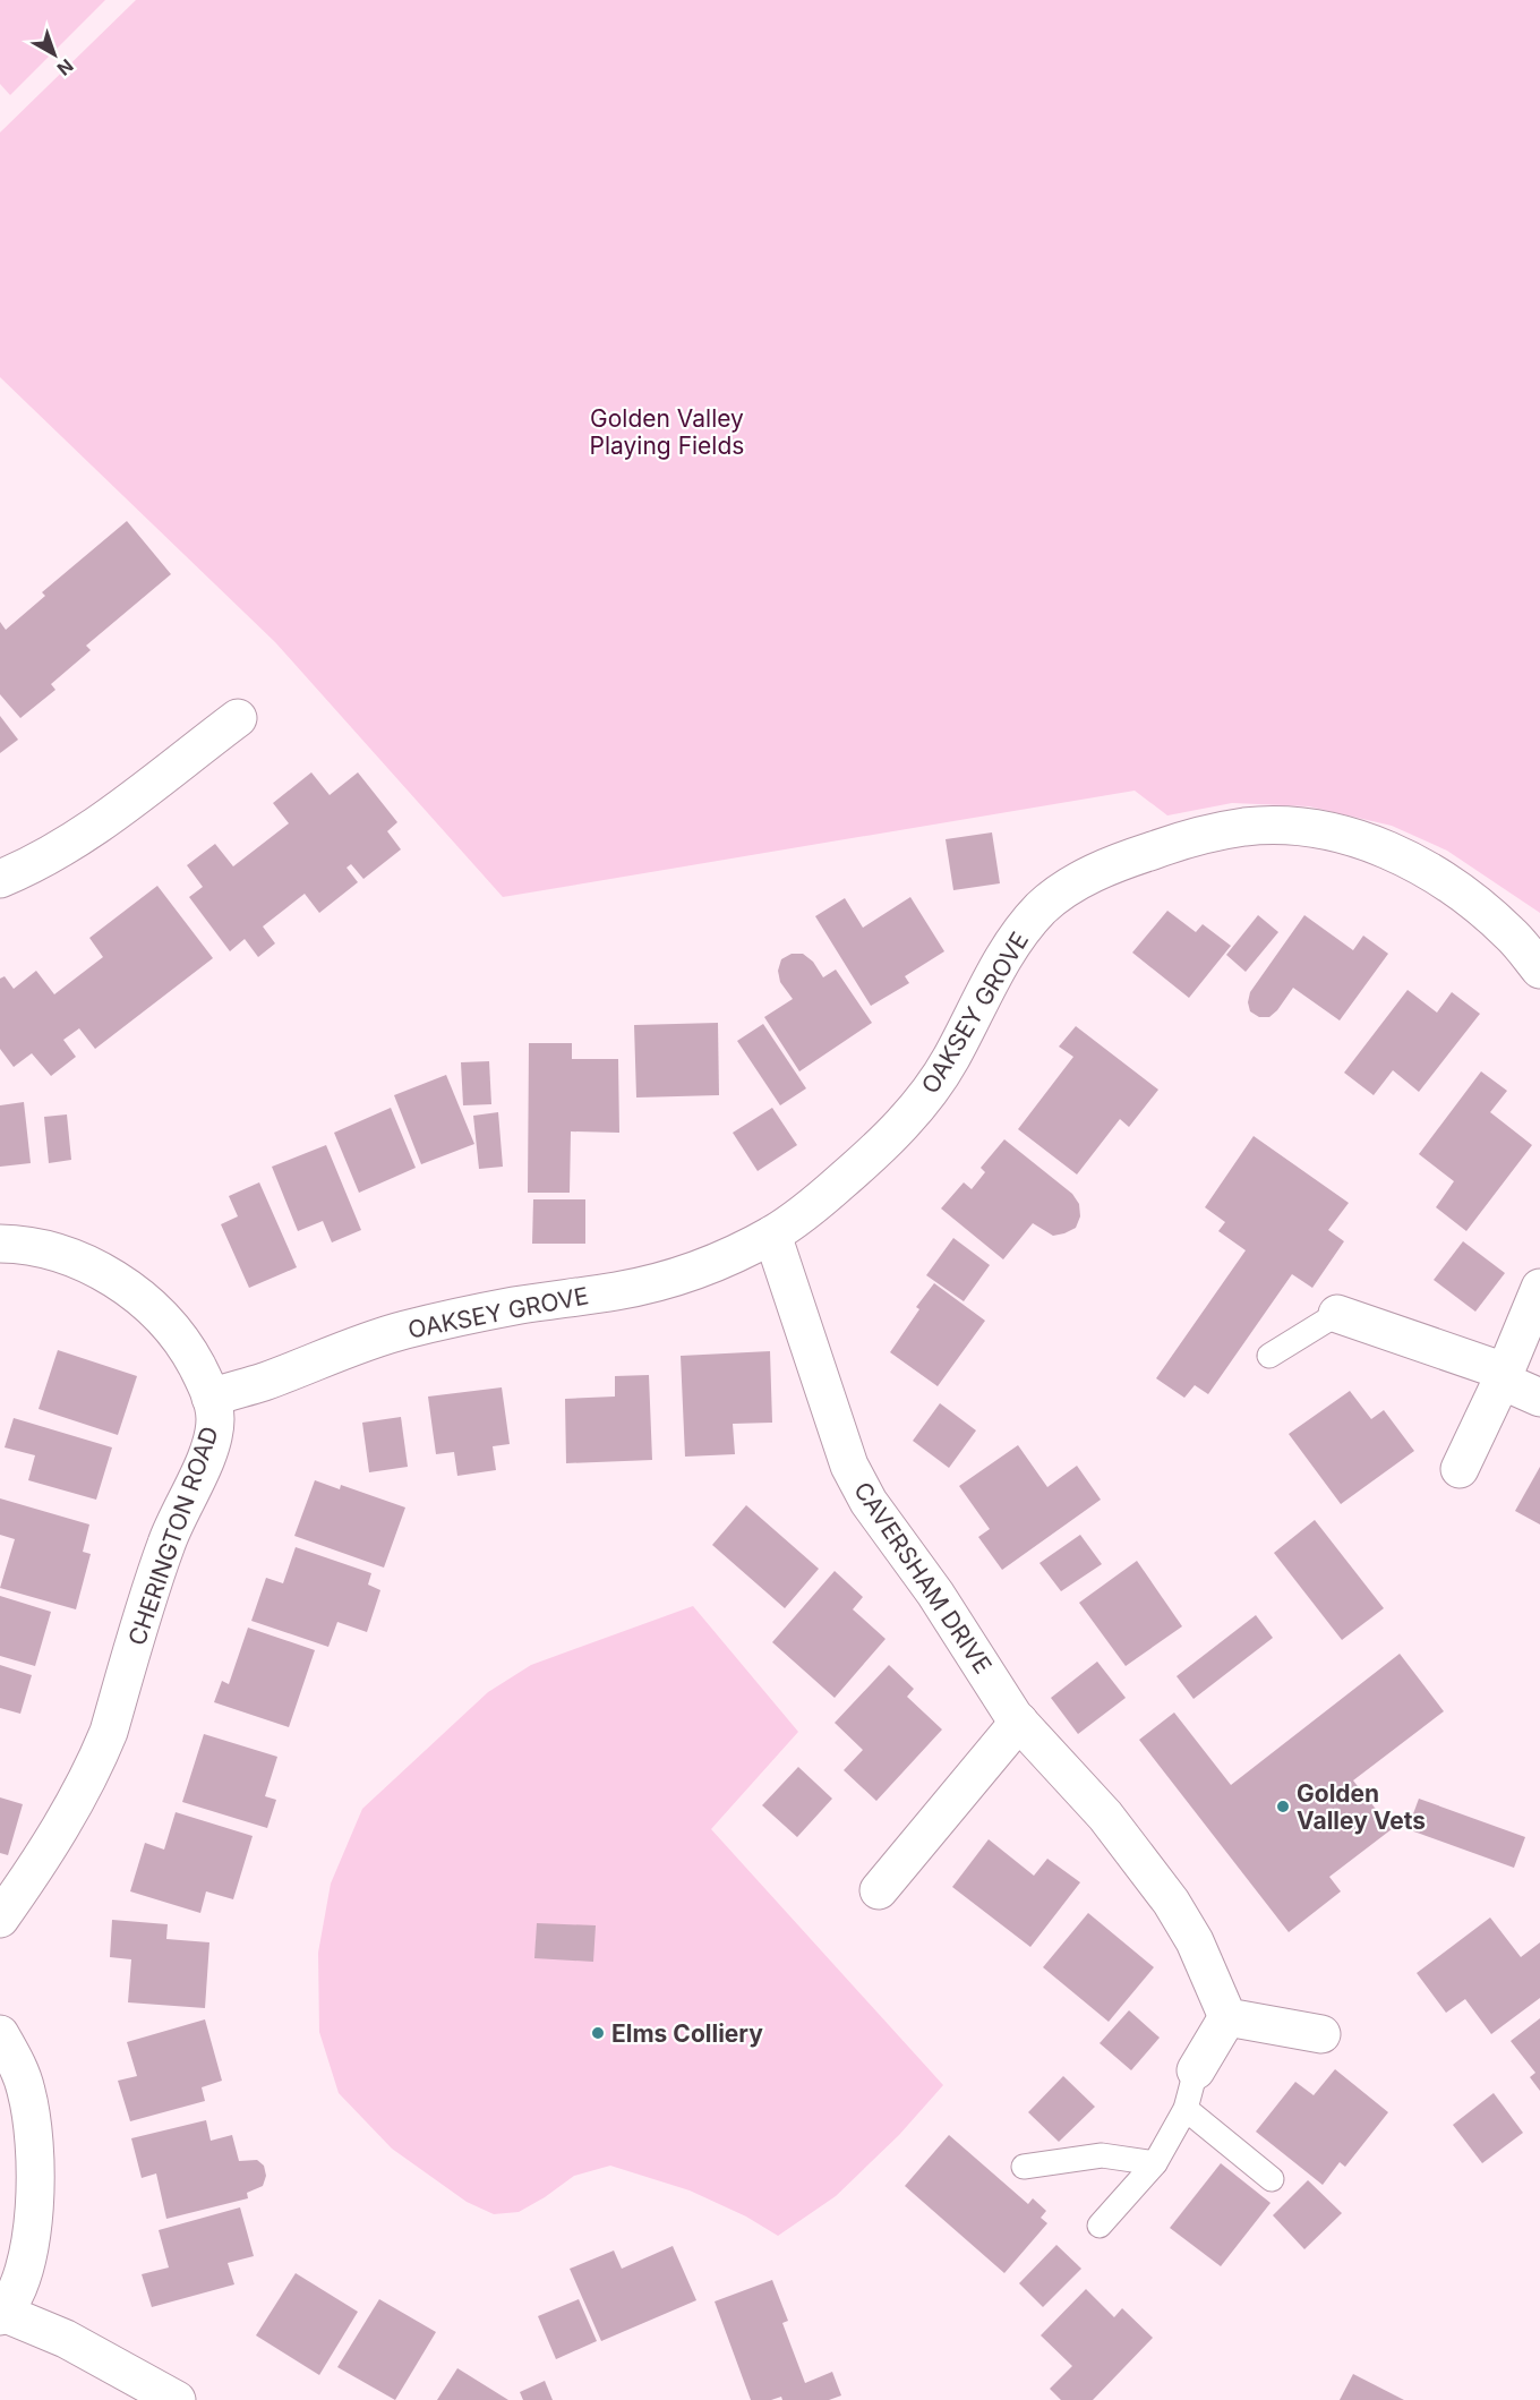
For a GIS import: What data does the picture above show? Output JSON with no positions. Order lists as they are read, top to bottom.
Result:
{
  "streets": {
    "street": ["OAKSEY GROVE", "CHERINGTON ROAD", "CAVERSHAM DRIVE"]
  },
  "crossings": [
    ["OAKSEY GROVE", "CHERINGTON ROAD"],
    ["OAKSEY GROVE", "CAVERSHAM DRIVE"]
  ],
  "parks": ["Golden Valley Playing Fields"],
  "places": ["Golden Valley Vets", "Elms Colliery"],
  "north": "bottom right"
}
